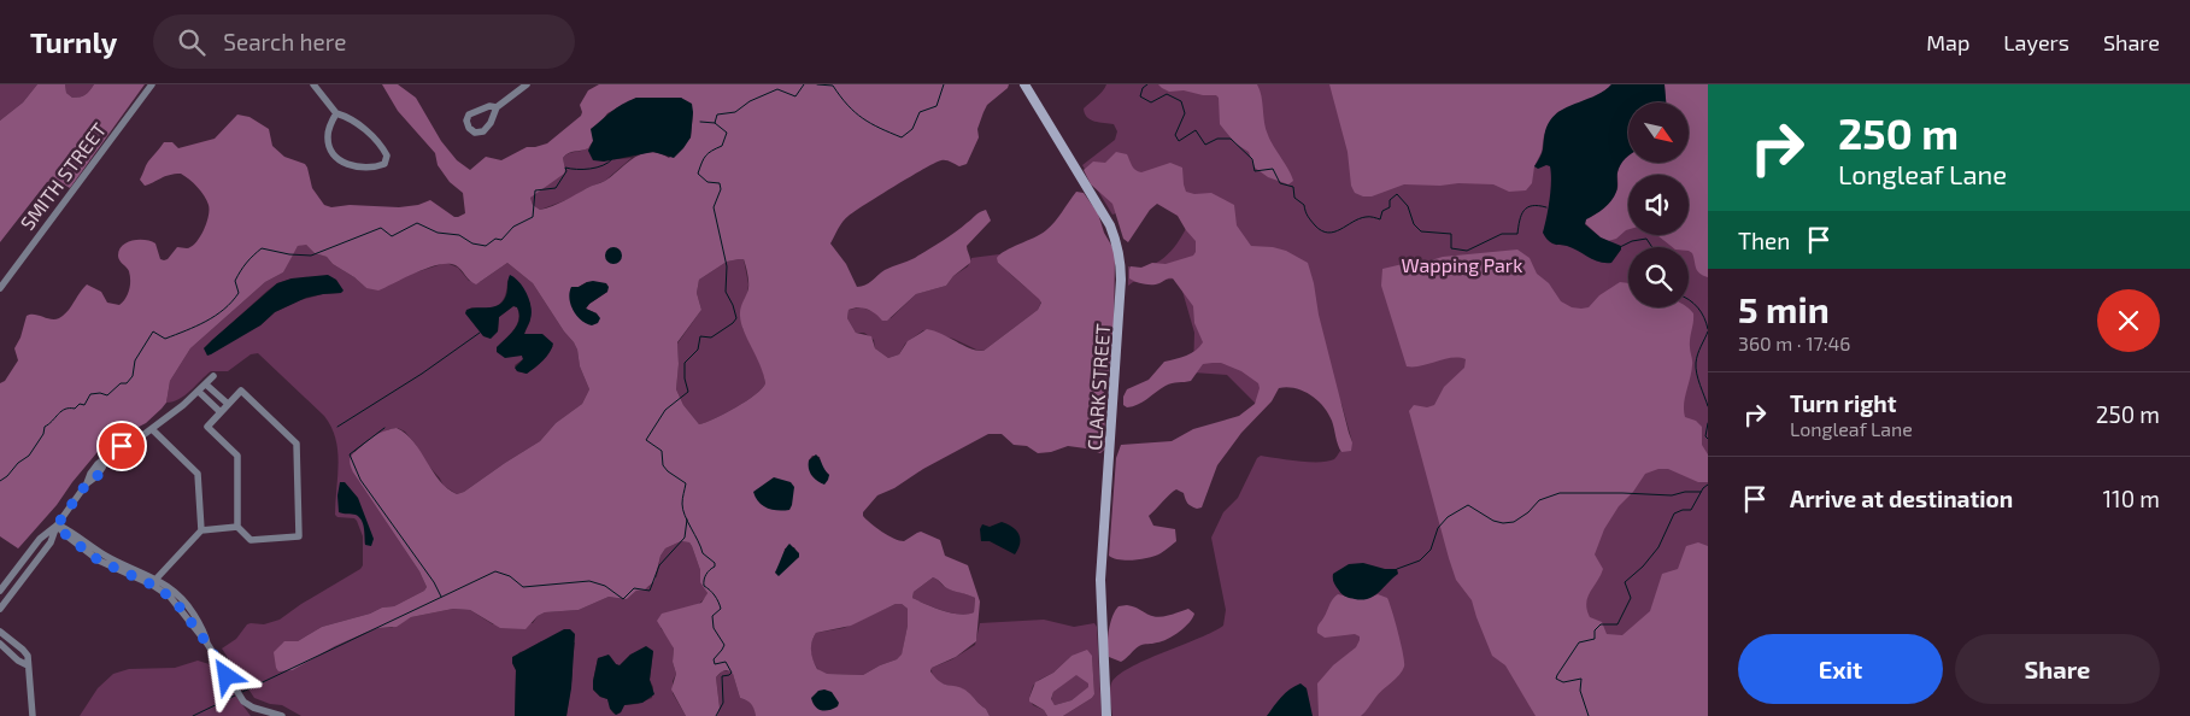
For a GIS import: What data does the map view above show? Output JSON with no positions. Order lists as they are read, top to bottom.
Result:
{
  "streets": {
    "main road": ["CLARK STREET"],
    "street": ["SMITH STREET"]
  },
  "parks": ["Wapping Park"],
  "north": "bottom right",
  "page": {
    "header": "Turnly",
    "search": "Search here",
    "nav": ["Map", "Layers", "Share"],
    "turn": ["250 m", "Longleaf Lane"],
    "then": "Then",
    "heading": ["5 min", "360 m · 17:46"],
    "list": [
      {
        "name": "Turn right",
        "note": "Longleaf Lane",
        "value": "250 m"
      },
      {
        "name": "Arrive at destination",
        "value": "110 m"
      }
    ],
    "buttons": ["Exit", "Share"]
  }
}
